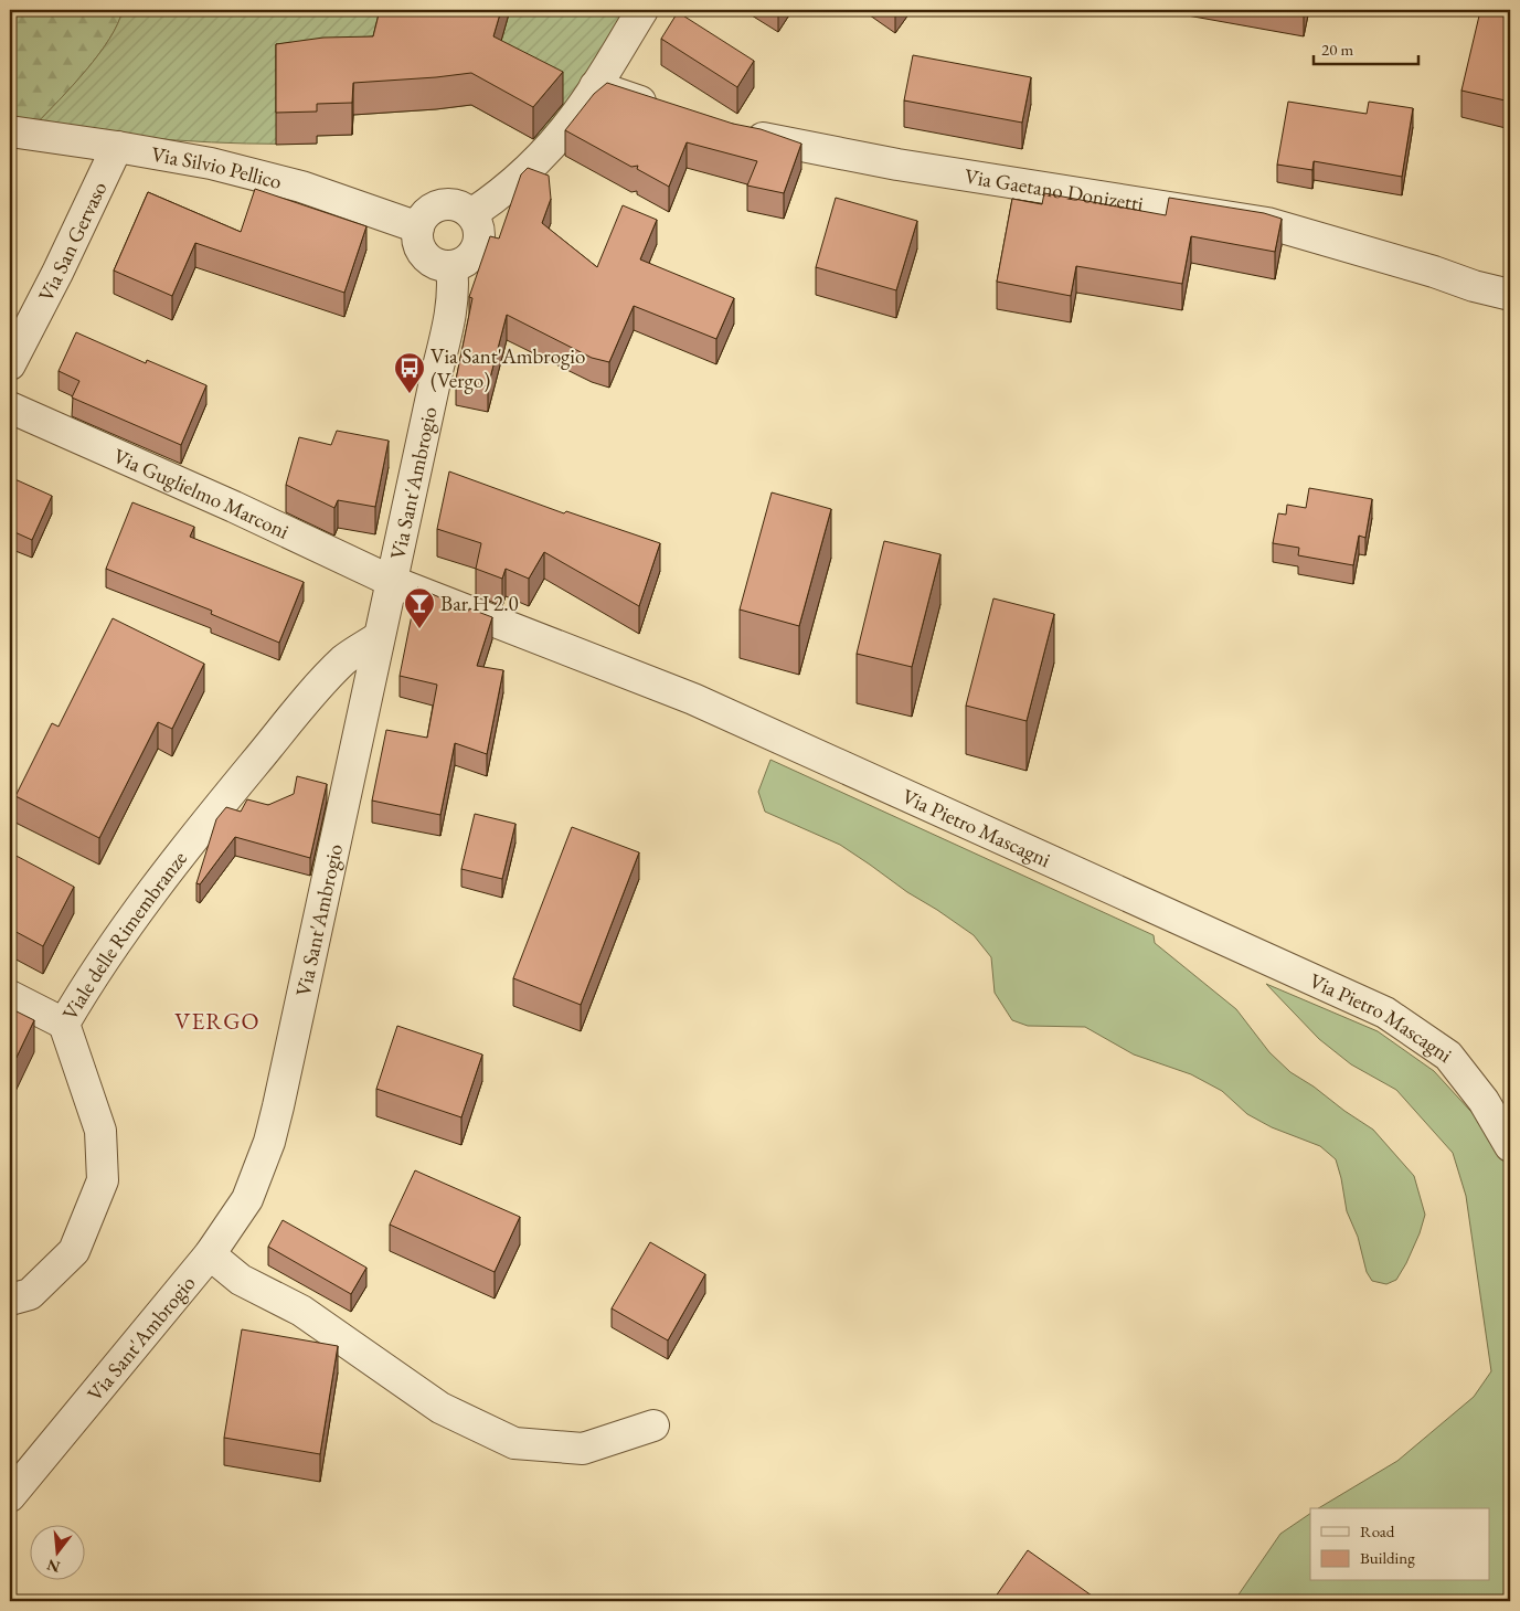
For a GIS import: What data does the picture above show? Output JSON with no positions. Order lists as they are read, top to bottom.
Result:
{
  "streets": {
    "street": [
      "Via Silvio Pellico",
      "Via Gaetano Donizetti",
      "Via San Gervaso",
      "Via Sant'Ambrogio",
      "Via Guglielmo Marconi",
      "Via Pietro Mascagni",
      "Viale delle Rimembranze"
    ]
  },
  "crossings": [
    ["Via Silvio Pellico", "Via San Gervaso"],
    ["Via Silvio Pellico", "Via Sant'Ambrogio"],
    ["Via Sant'Ambrogio", "Via Guglielmo Marconi"],
    ["Via Sant'Ambrogio", "Via Pietro Mascagni"],
    ["Via Sant'Ambrogio", "Viale delle Rimembranze"],
    ["Via Guglielmo Marconi", "Via Pietro Mascagni"]
  ],
  "districts": ["VERGO"],
  "places": {
    "bus stop": ["Via Sant'Ambrogio (Vergo)"],
    "bar": ["Bar H 2.0"]
  },
  "legend": ["Road", "Building"],
  "scale_bar": "20 m",
  "north": "bottom"
}
